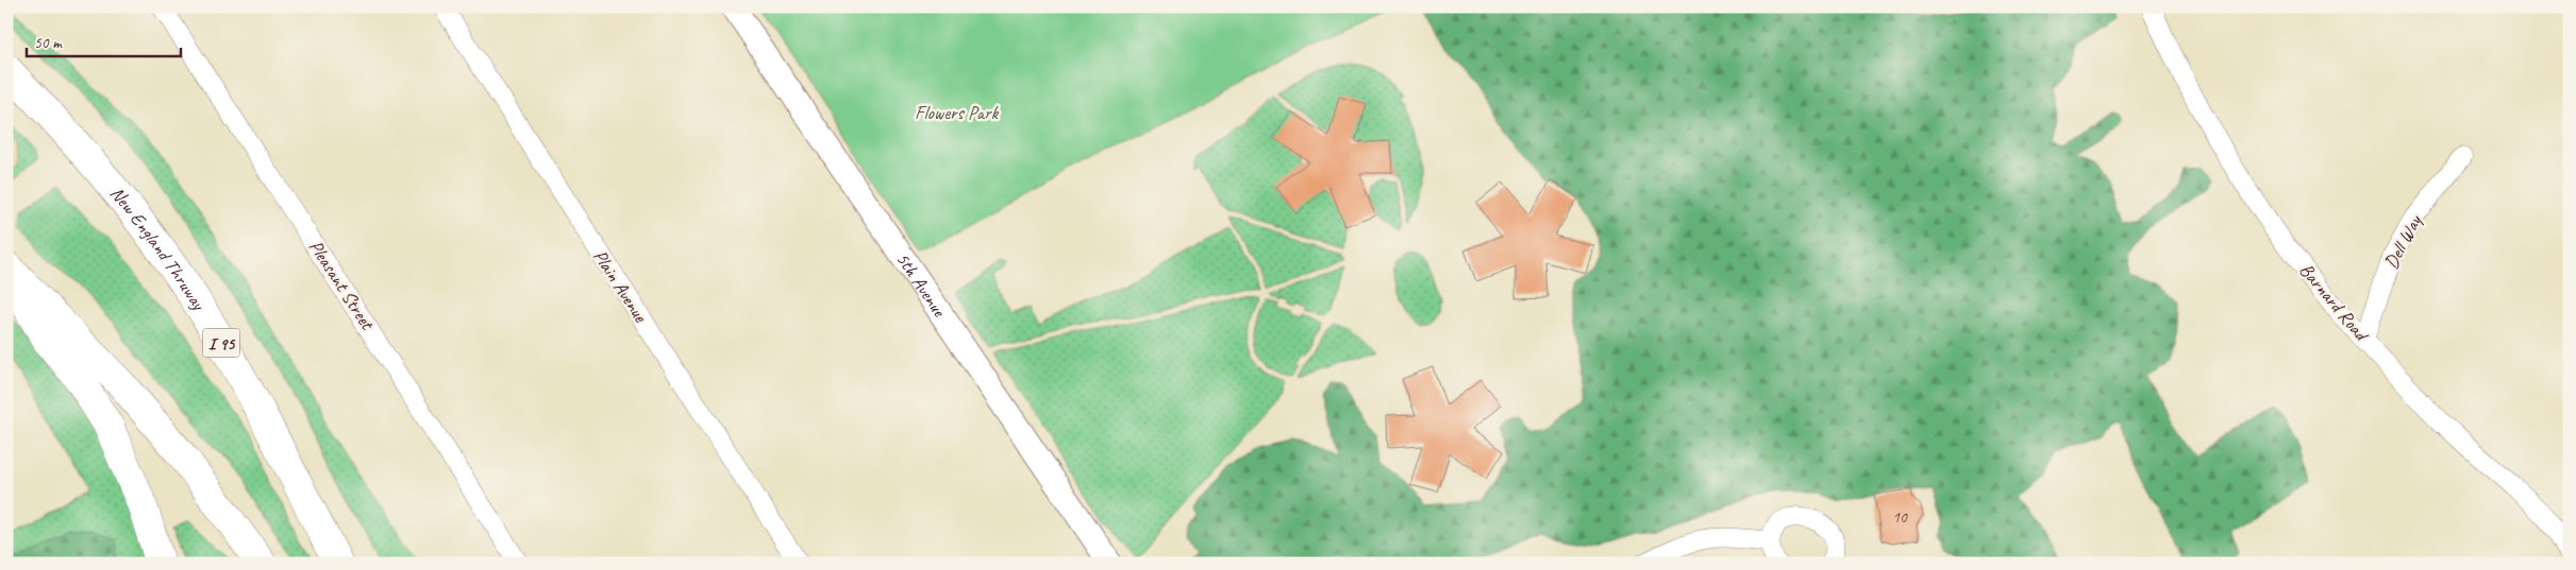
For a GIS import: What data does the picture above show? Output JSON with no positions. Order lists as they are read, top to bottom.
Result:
{
  "streets": {
    "highway": ["New England Thruway", "I 95"],
    "street": [
      "Dell Way",
      "Pleasant Street",
      "Plain Avenue",
      "5th Avenue",
      "Barnard Road"
    ]
  },
  "crossings": [
    ["Dell Way", "Barnard Road"]
  ],
  "parks": ["Flowers Park"],
  "house_numbers": ["10"],
  "scale_bar": "50 m"
}
